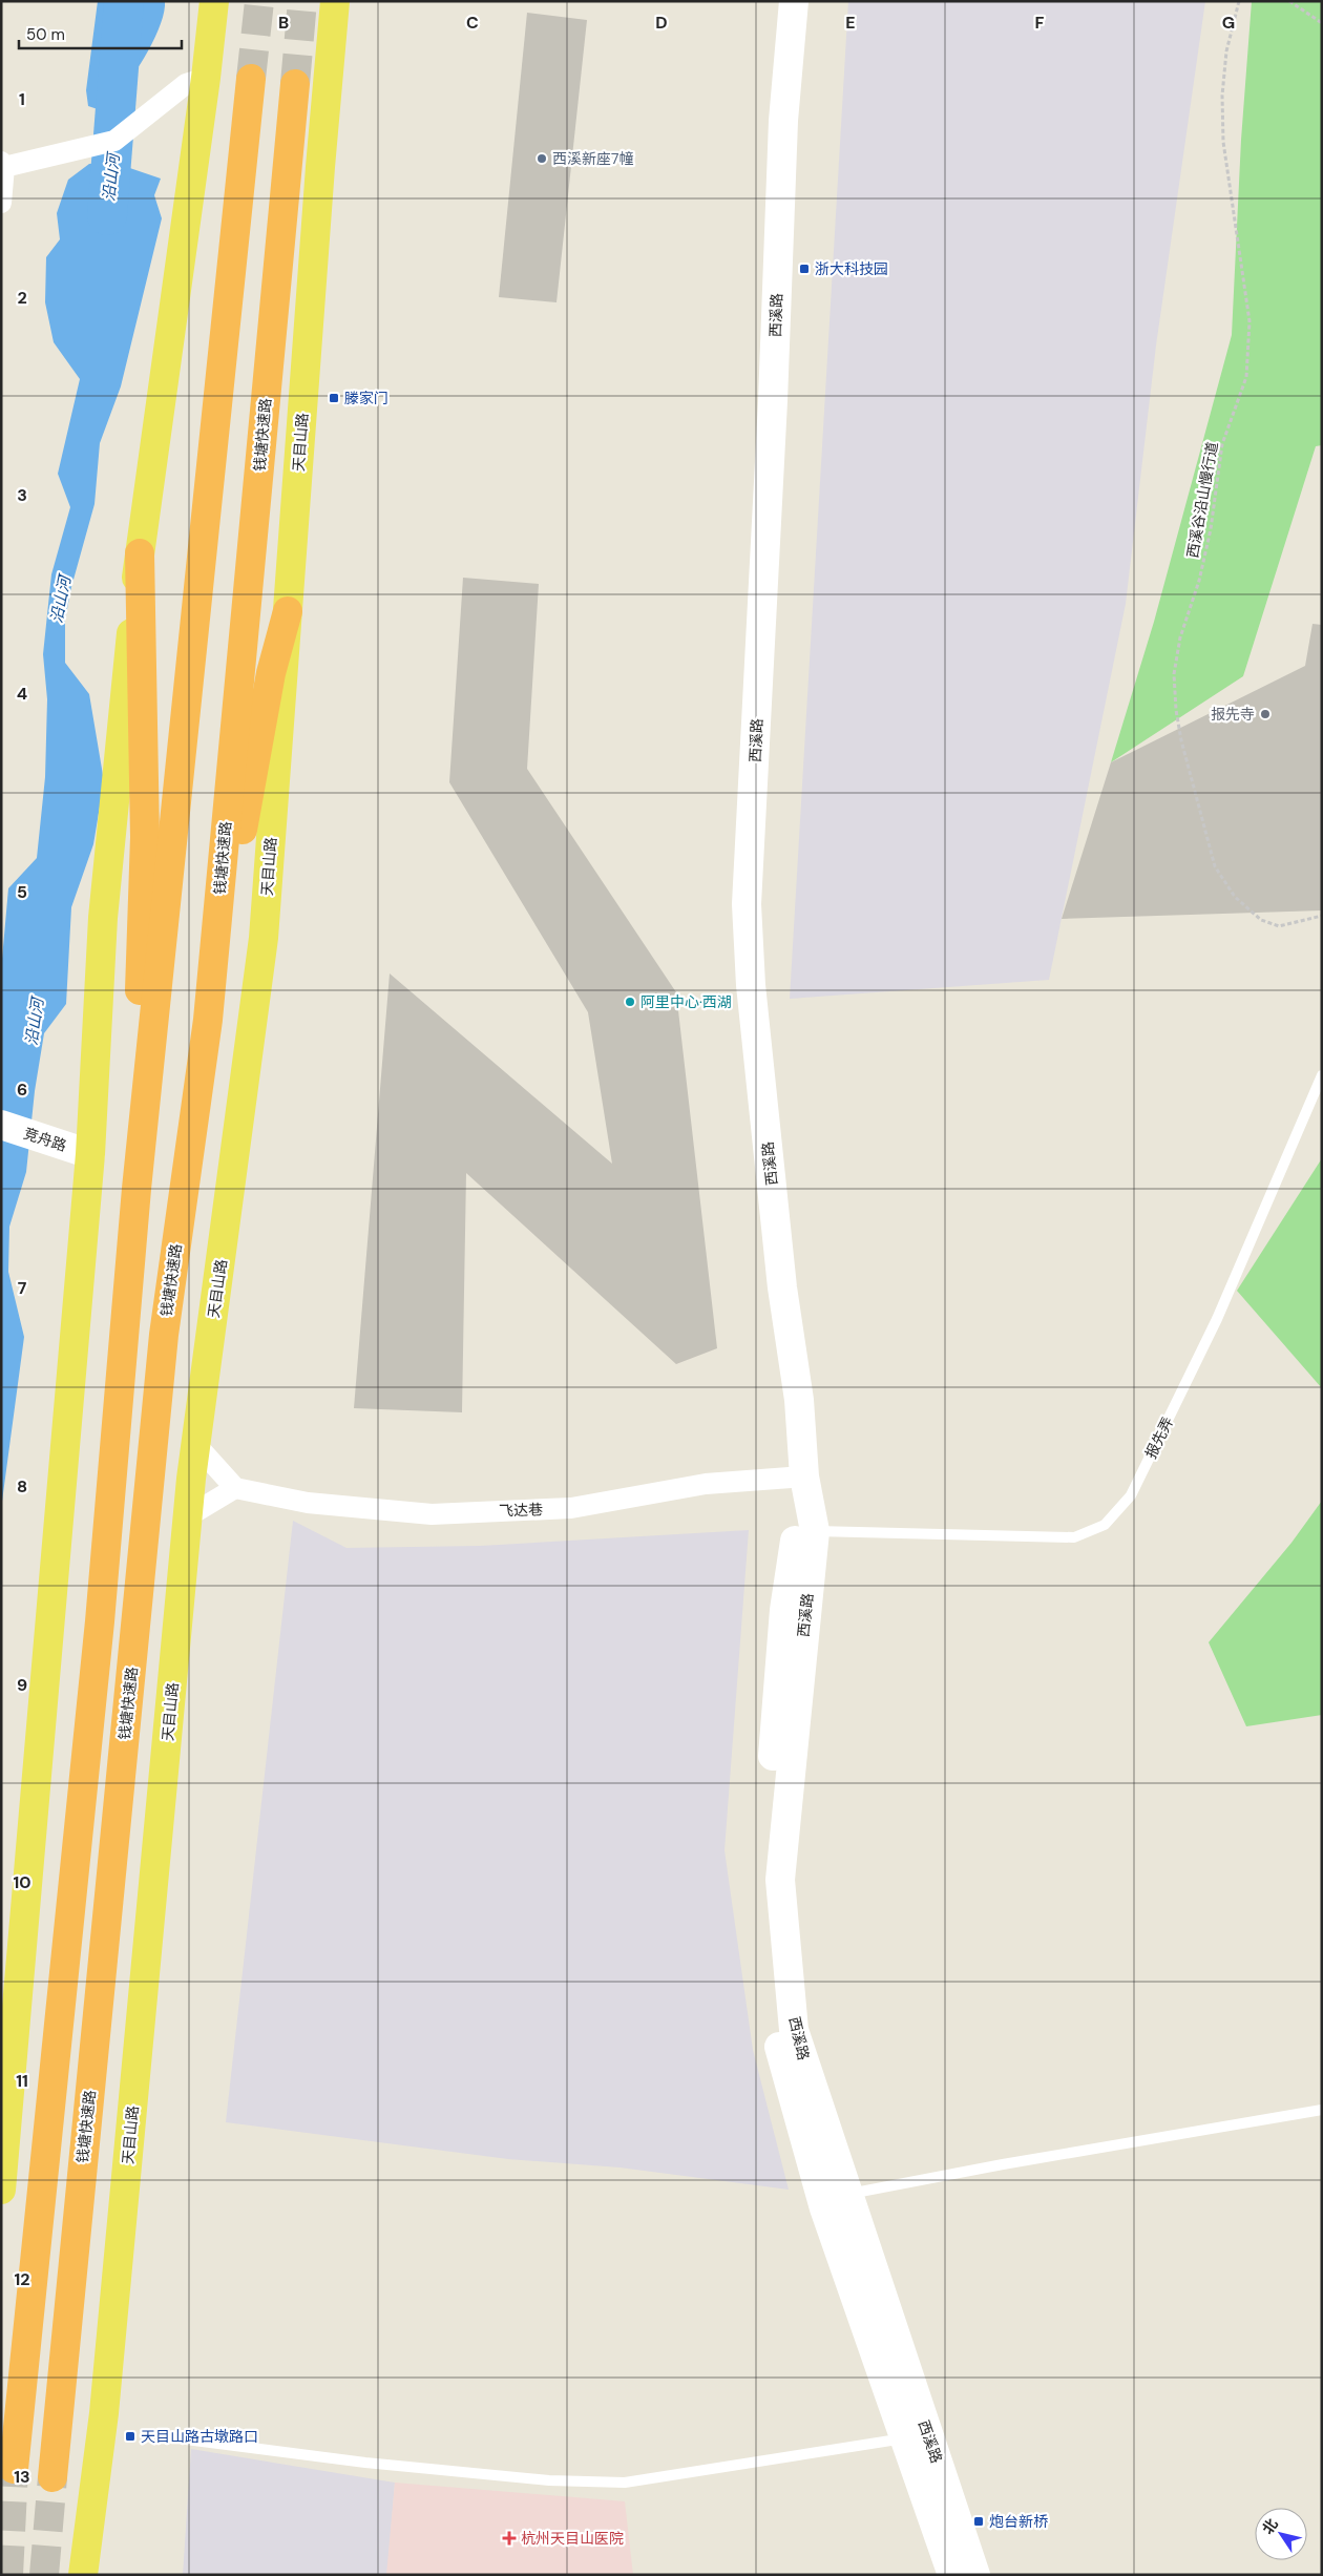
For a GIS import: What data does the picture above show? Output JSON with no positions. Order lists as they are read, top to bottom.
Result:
{
  "streets": {
    "highway": ["钱塘快速路"],
    "main road": ["西溪路", "天目山路", "竞舟路"],
    "street": ["飞达巷"],
    "lane": ["报先弄"],
    "path": ["西溪谷沿山慢行道"]
  },
  "crossings": [
    ["西溪路", "报先弄"],
    ["西溪路", "飞达巷"]
  ],
  "water": ["沿山河"],
  "places": {
    "other": ["西溪新座7幢", "报先寺", "阿里中心·西湖"],
    "transit": [
      "浙大科技园",
      "滕家门",
      "天目山路古墩路口",
      "炮台新桥"
    ],
    "health": ["杭州天目山医院"]
  },
  "scale_bar": "50 m",
  "north": "top left",
  "grid": {
    "columns": [
      "B",
      "C",
      "D",
      "E",
      "F",
      "G"
    ],
    "rows": [
      "1",
      "2",
      "3",
      "4",
      "5",
      "6",
      "7",
      "8",
      "9",
      "10",
      "11",
      "12",
      "13"
    ]
  }
}
